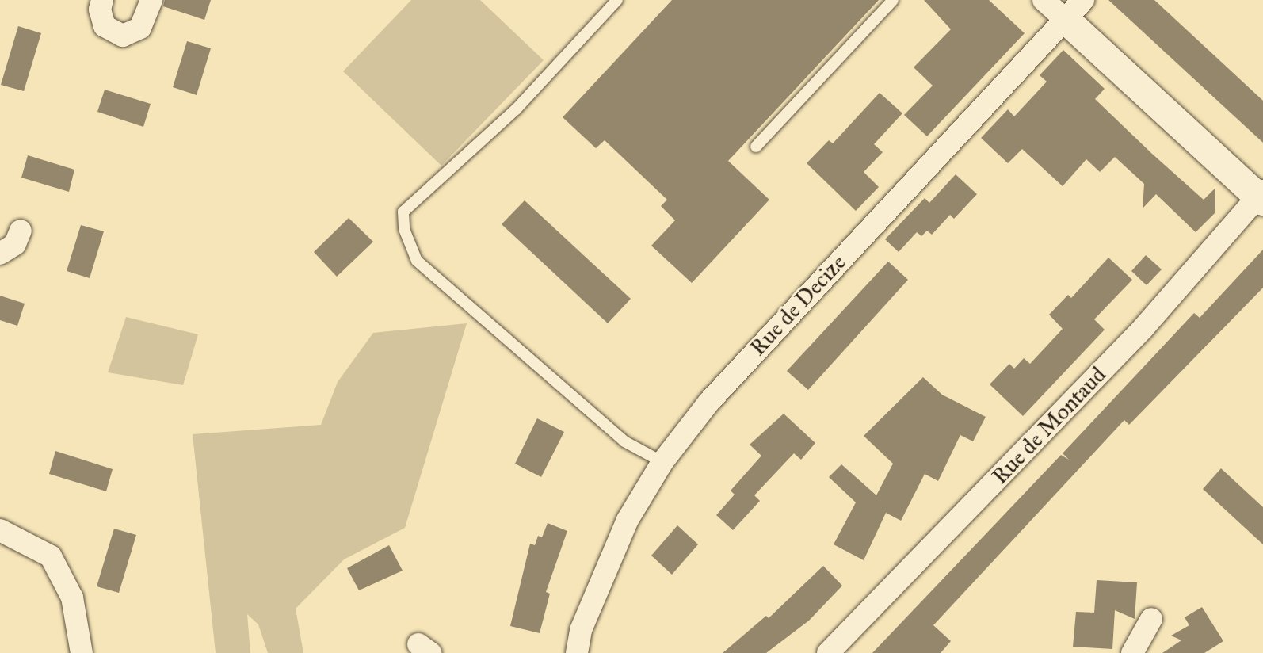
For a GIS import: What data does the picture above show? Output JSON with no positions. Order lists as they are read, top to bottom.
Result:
{
  "streets": {
    "street": ["Rue de Decize", "Rue de Montaud"]
  }
}
